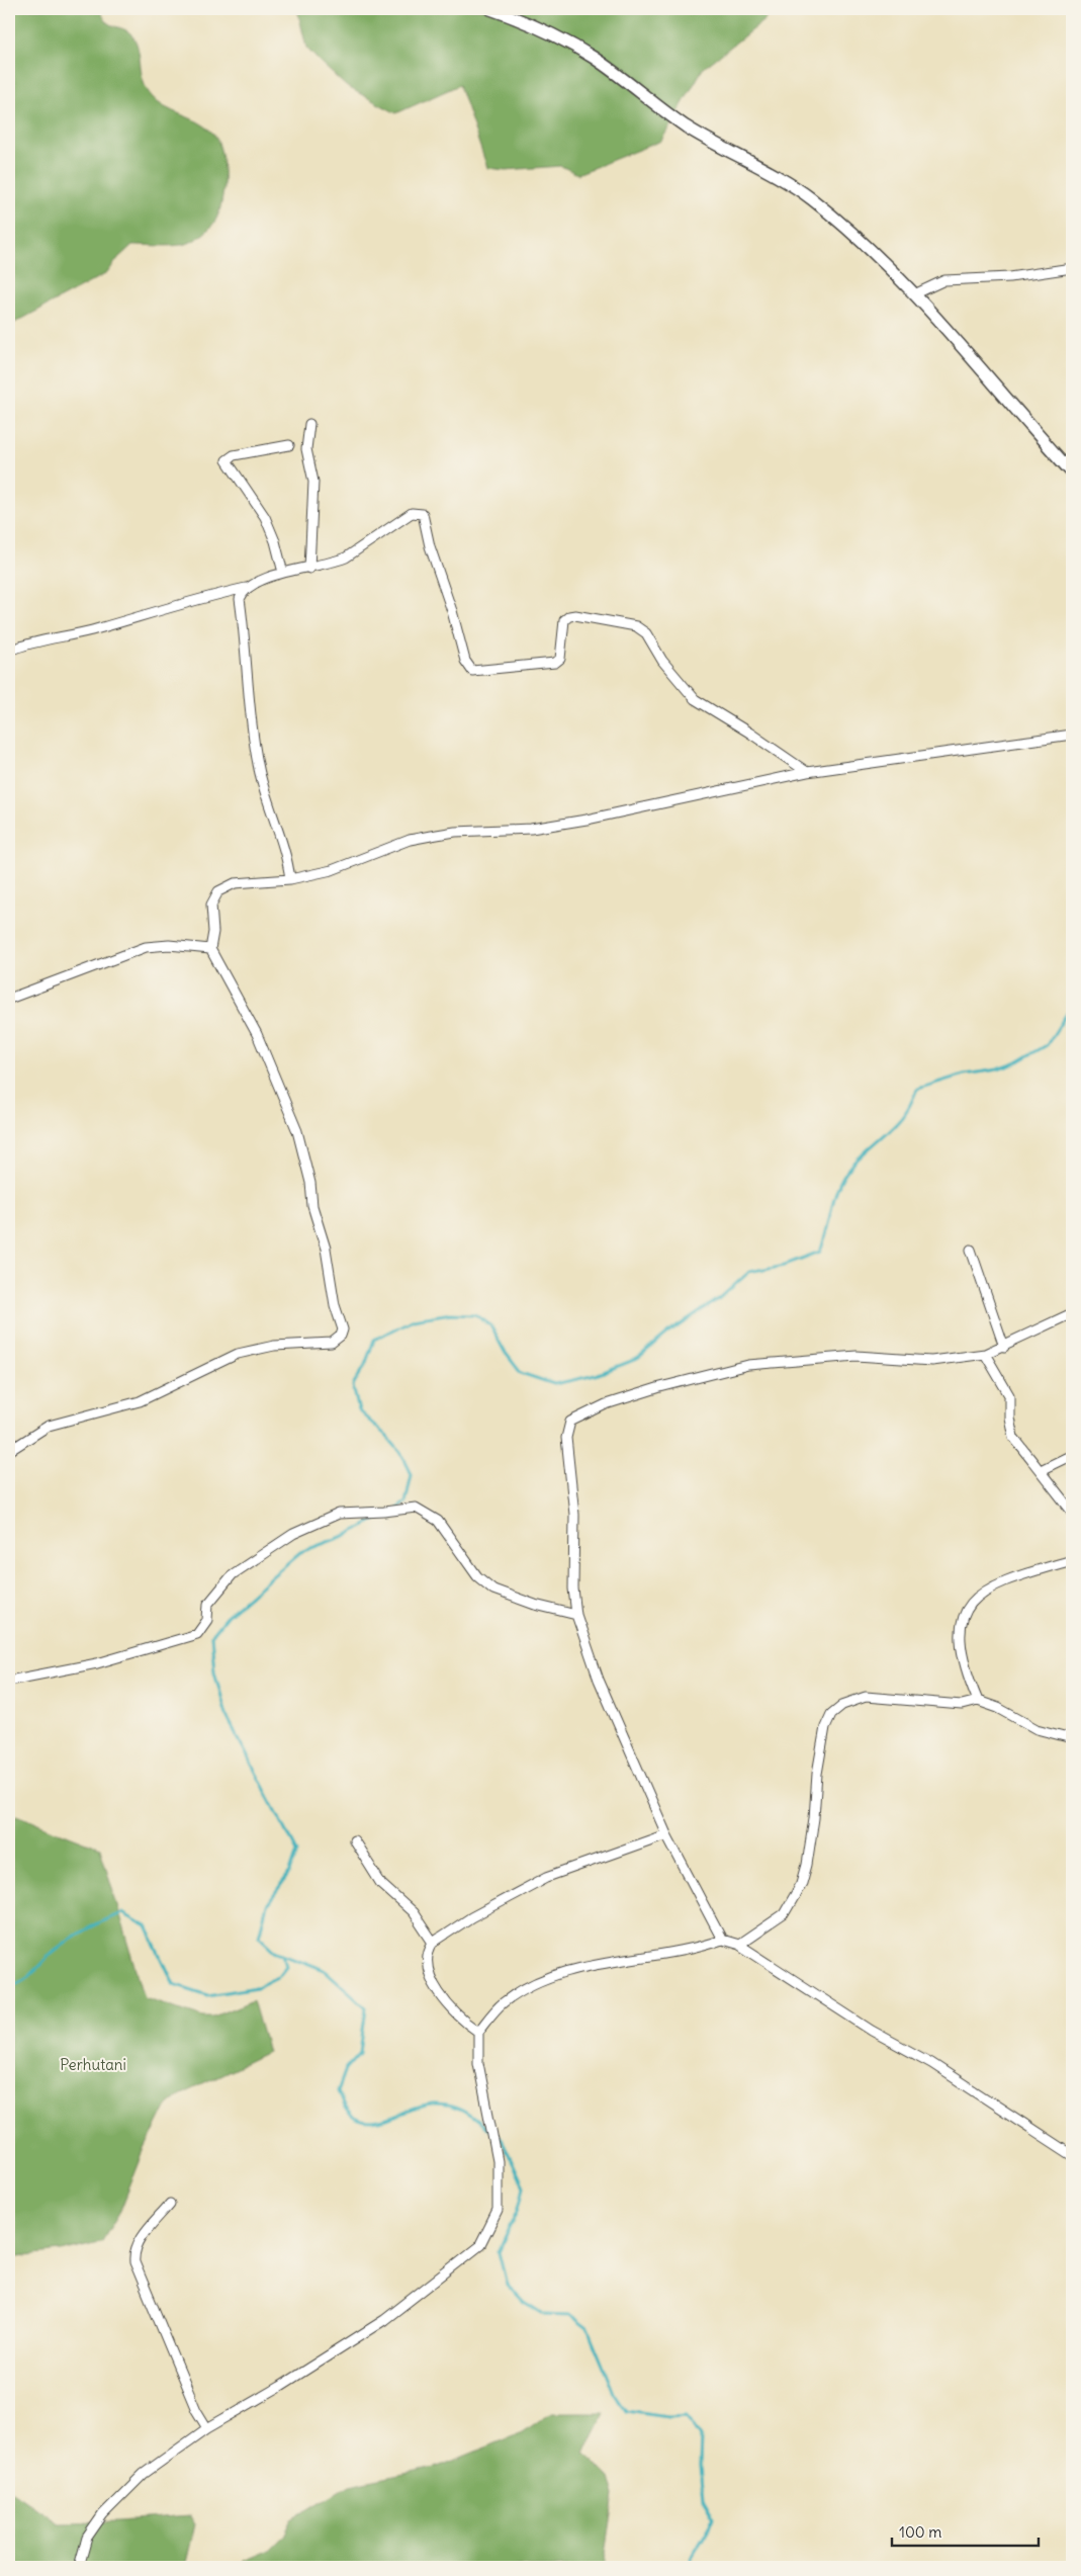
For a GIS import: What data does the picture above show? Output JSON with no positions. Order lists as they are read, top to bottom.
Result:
{
  "parks": ["Perhutani"],
  "scale_bar": "100 m"
}
